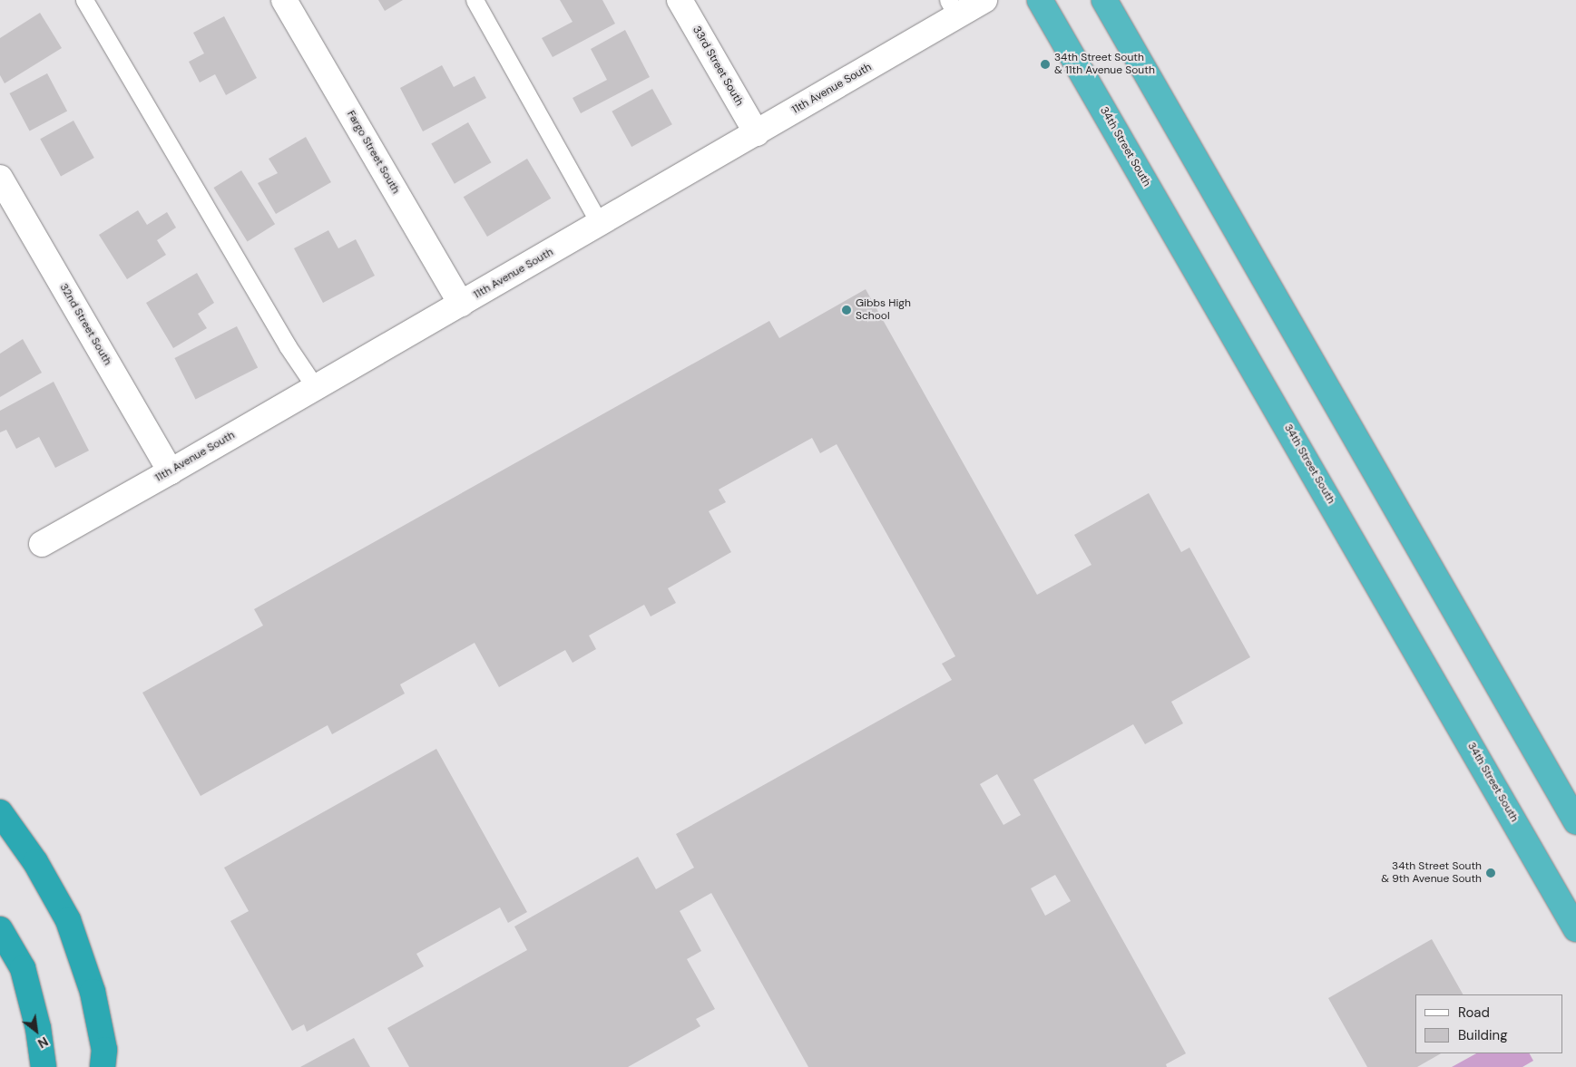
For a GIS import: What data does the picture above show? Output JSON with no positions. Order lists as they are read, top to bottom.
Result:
{
  "streets": {
    "highway": ["34th Street South"],
    "street": [
      "33rd Street South",
      "11th Avenue South",
      "Fargo Street South",
      "32nd Street South"
    ]
  },
  "crossings": [
    ["33rd Street South", "11th Avenue South"],
    ["11th Avenue South", "Fargo Street South"],
    ["11th Avenue South", "32nd Street South"]
  ],
  "places": ["34th Street South & 11th Avenue South", "Gibbs High School", "34th Street South & 9th Avenue South"],
  "legend": ["Road", "Building"],
  "north": "bottom right"
}
